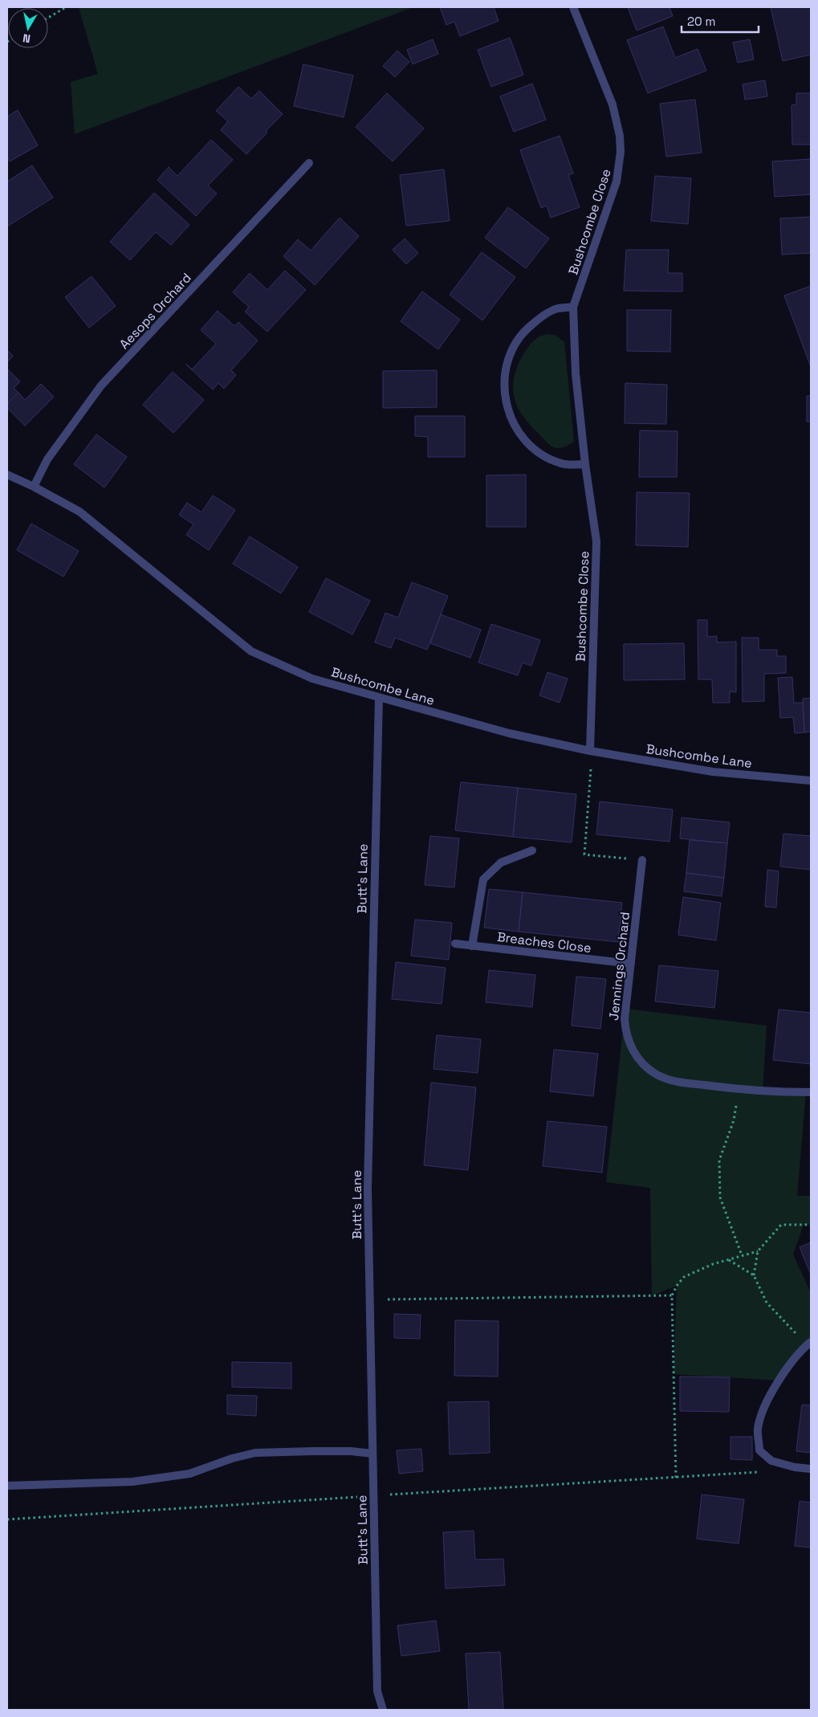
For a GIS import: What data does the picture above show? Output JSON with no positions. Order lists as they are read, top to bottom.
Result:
{
  "streets": {
    "street": [
      "Bushcombe Close",
      "Aesops Orchard",
      "Bushcombe Lane",
      "Butt's Lane",
      "Breaches Close",
      "Jennings Orchard"
    ]
  },
  "crossings": [
    ["Bushcombe Close", "Bushcombe Lane"],
    ["Aesops Orchard", "Bushcombe Lane"],
    ["Bushcombe Lane", "Butt's Lane"],
    ["Breaches Close", "Jennings Orchard"]
  ],
  "scale_bar": "20 m",
  "north": "bottom"
}
